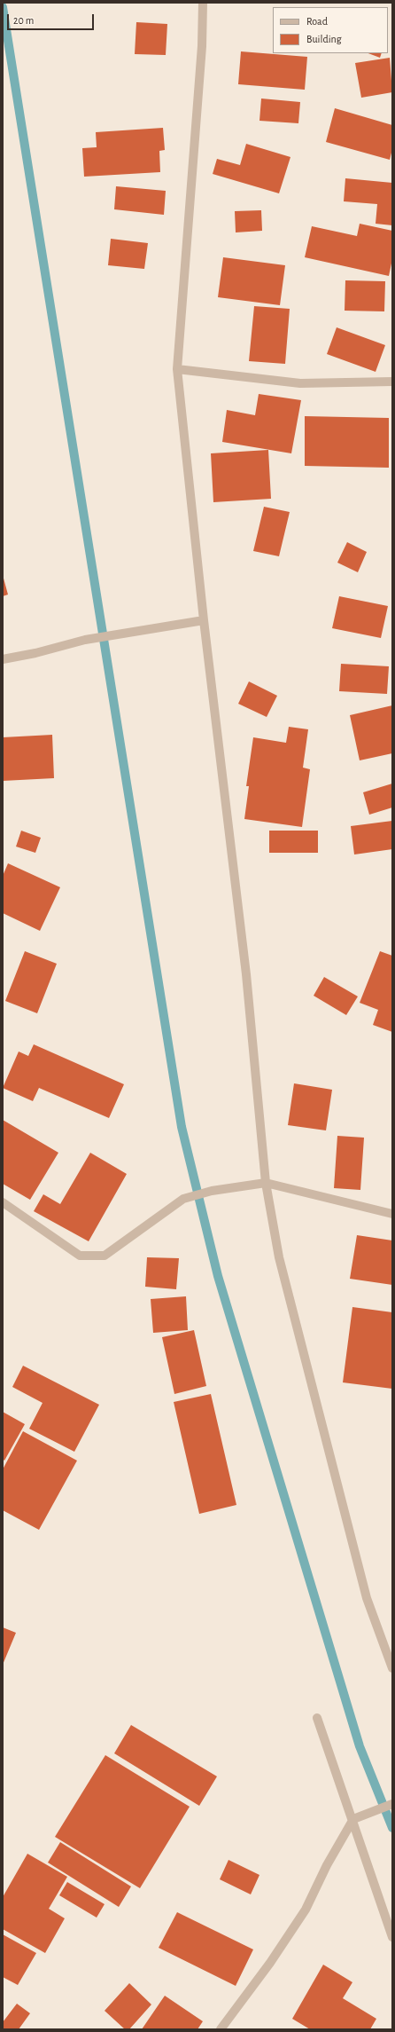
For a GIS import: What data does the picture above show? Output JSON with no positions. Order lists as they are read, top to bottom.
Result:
{
  "legend": ["Road", "Building"],
  "scale_bar": "20 m"
}
